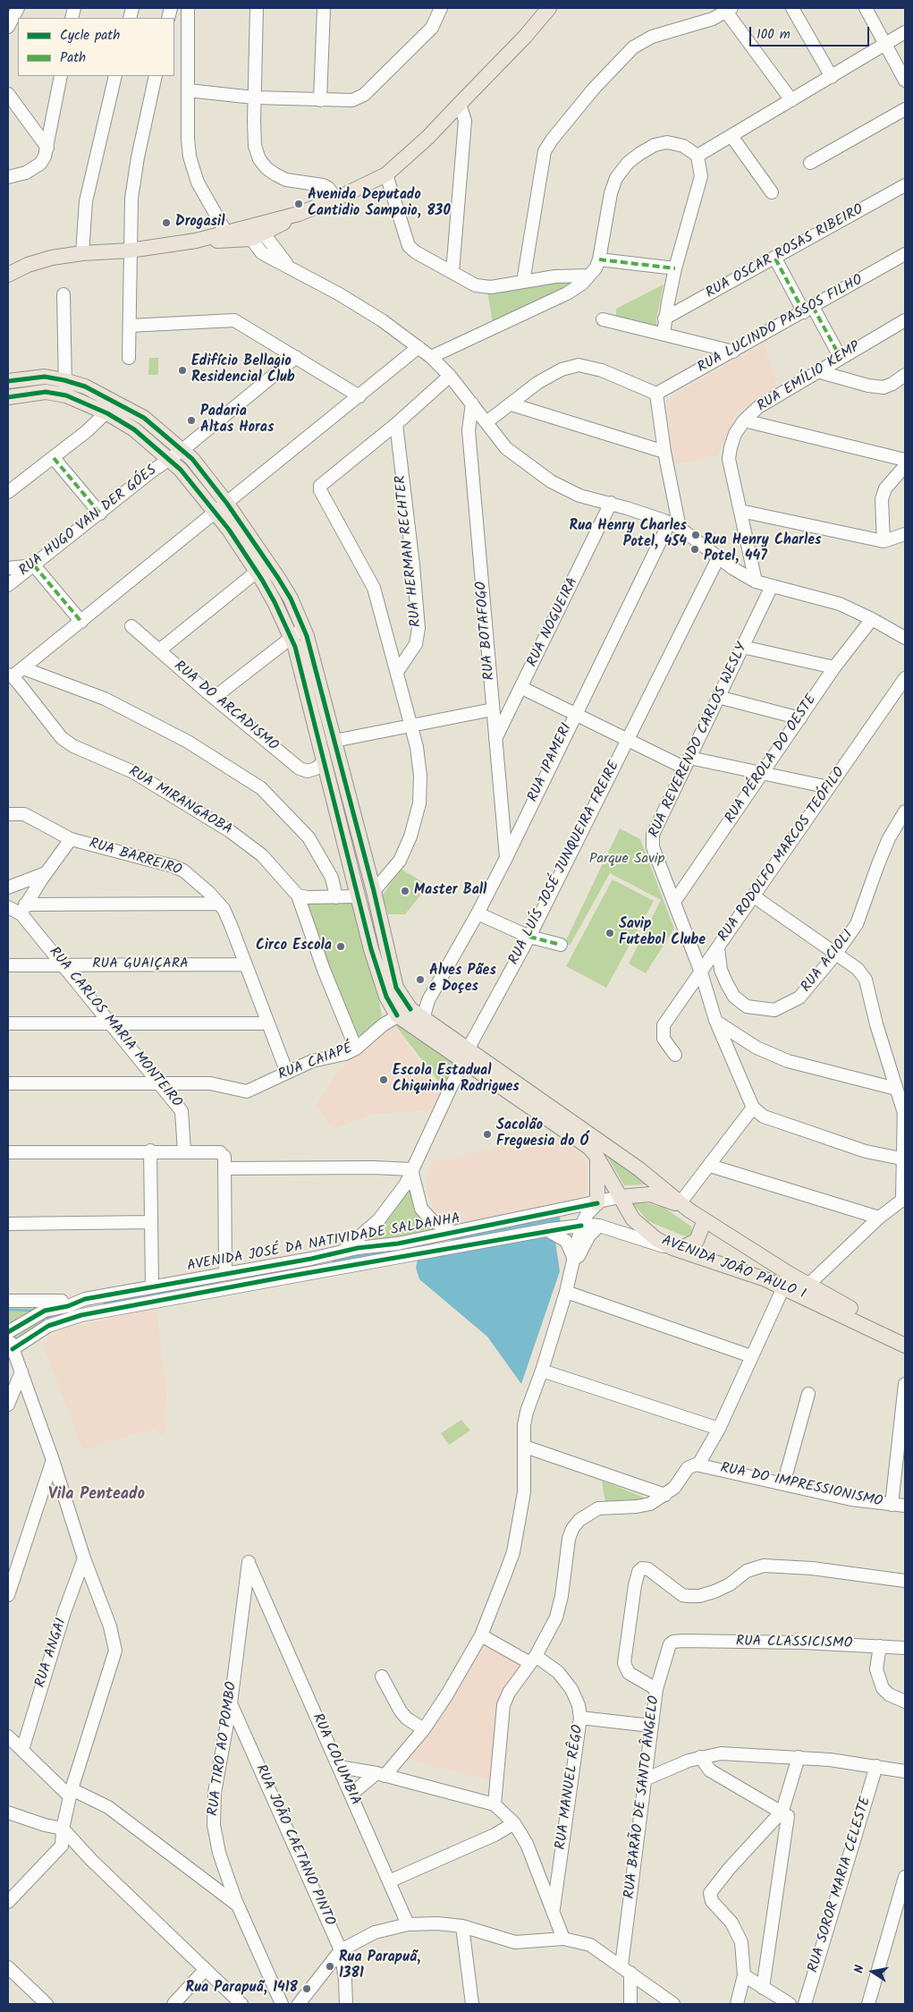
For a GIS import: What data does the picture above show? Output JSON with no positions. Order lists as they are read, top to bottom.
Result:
{
  "streets": {
    "main road": ["AVENIDA JOÃO PAULO I"],
    "street": [
      "RUA OSCAR ROSAS RIBEIRO",
      "RUA LUCINDO PASSOS FILHO",
      "RUA EMÍLIO KEMP",
      "RUA HUGO VAN DER GÓES",
      "RUA HERMAN RECHTER",
      "RUA NOGUEIRA",
      "RUA BOTAFOGO",
      "RUA DO ARCADISMO",
      "RUA REVERENDO CARLOS WESLY",
      "RUA PÉROLA DO OESTE",
      "RUA IPAMERI",
      "RUA MIRANGAOBA",
      "RUA RODOLFO MARCOS TEÓFILO",
      "RUA BARREIRO",
      "RUA LUÍS JOSÉ JUNQUEIRA FREIRE",
      "RUA ACIOLI",
      "RUA GUAIÇARA",
      "RUA CARLOS MARIA MONTEIRO",
      "RUA CAIAPÉ",
      "AVENIDA JOSÉ DA NATIVIDADE SALDANHA",
      "RUA DO IMPRESSIONISMO",
      "RUA CLASSICISMO",
      "RUA ANGAI",
      "RUA TIRO AO POMBO",
      "RUA COLUMBIA",
      "RUA MANUEL RÊGO",
      "RUA BARÃO DE SANTO ÂNGELO",
      "RUA JOÃO CAETANO PINTO",
      "RUA SOROR MARIA CELESTE"
    ]
  },
  "crossings": [
    ["RUA HUGO VAN DER GÓES", "AVENIDA JOÃO PAULO I"],
    ["RUA NOGUEIRA", "RUA BOTAFOGO"],
    ["RUA BOTAFOGO", "RUA IPAMERI"],
    ["RUA REVERENDO CARLOS WESLY", "RUA PÉROLA DO OESTE"],
    ["RUA REVERENDO CARLOS WESLY", "RUA RODOLFO MARCOS TEÓFILO"],
    ["RUA IPAMERI", "AVENIDA JOÃO PAULO I"],
    ["RUA RODOLFO MARCOS TEÓFILO", "RUA ACIOLI"],
    ["RUA BARREIRO", "RUA GUAIÇARA"],
    ["RUA BARREIRO", "RUA CARLOS MARIA MONTEIRO"],
    ["RUA BARREIRO", "RUA CAIAPÉ"],
    ["RUA LUÍS JOSÉ JUNQUEIRA FREIRE", "AVENIDA JOSÉ DA NATIVIDADE SALDANHA"],
    ["RUA LUÍS JOSÉ JUNQUEIRA FREIRE", "AVENIDA JOÃO PAULO I"],
    ["RUA GUAIÇARA", "RUA CARLOS MARIA MONTEIRO"],
    ["RUA CARLOS MARIA MONTEIRO", "RUA CAIAPÉ"],
    ["RUA CAIAPÉ", "AVENIDA JOÃO PAULO I"],
    ["AVENIDA JOSÉ DA NATIVIDADE SALDANHA", "AVENIDA JOÃO PAULO I"],
    ["RUA CLASSICISMO", "RUA BARÃO DE SANTO ÂNGELO"],
    ["RUA TIRO AO POMBO", "RUA COLUMBIA"],
    ["RUA TIRO AO POMBO", "RUA JOÃO CAETANO PINTO"]
  ],
  "districts": ["Vila Penteado"],
  "parks": ["Parque Savip"],
  "places": [
    "Avenida Deputado Cantidio Sampaio, 830",
    "Drogasil",
    "Edifício Bellagio Residencial Club",
    "Padaria Altas Horas",
    "Rua Henry Charles Potel, 454",
    "Rua Henry Charles Potel, 447",
    "Master Ball",
    "Savip Futebol Clube",
    "Circo Escola",
    "Alves Pães e Doçes",
    "Escola Estadual Chiquinha Rodrigues",
    "Sacolão Freguesia do Ó",
    "Rua Parapuã, 1381",
    "Rua Parapuã, 1418"
  ],
  "legend": ["Cycle path", "Path"],
  "scale_bar": "100 m",
  "north": "left"
}
